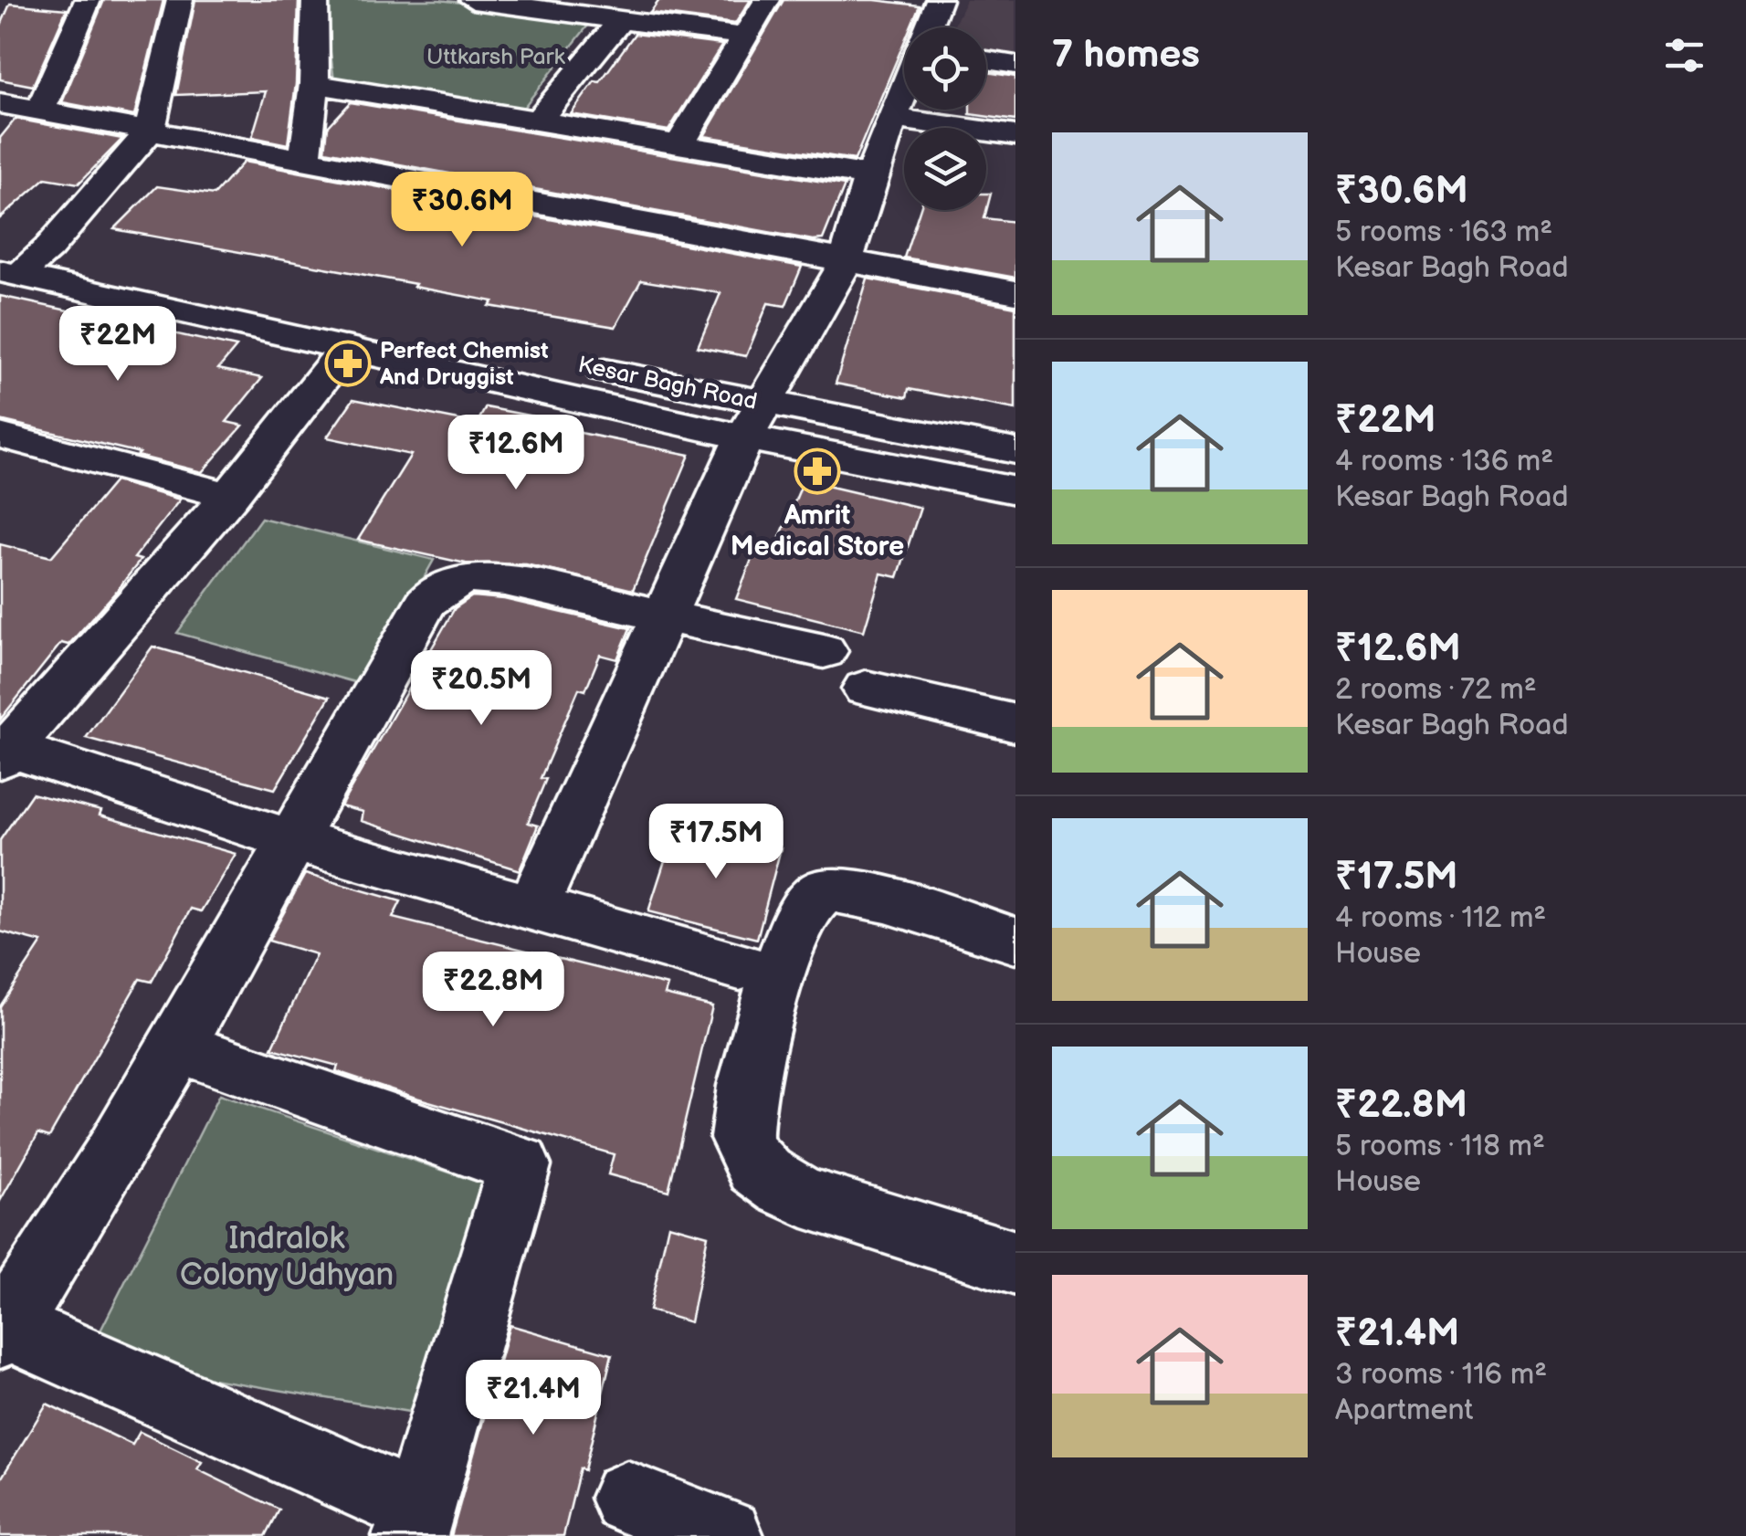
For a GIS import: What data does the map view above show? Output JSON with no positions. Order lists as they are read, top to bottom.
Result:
{
  "streets": {
    "street": ["Kesar Bagh Road"]
  },
  "parks": ["Uttkarsh Park", "Indralok Colony Udhyan"],
  "places": {
    "pharmacy": ["Perfect Chemist And Druggist", "Amrit Medical Store"]
  },
  "page": {
    "heading": "7 homes",
    "list": [
      {
        "name": "₹30.6M",
        "note": "5 rooms · 163 m² · Kesar Bagh Road"
      },
      {
        "name": "₹22M",
        "note": "4 rooms · 136 m² · Kesar Bagh Road"
      },
      {
        "name": "₹12.6M",
        "note": "2 rooms · 72 m² · Kesar Bagh Road"
      },
      {
        "name": "₹17.5M",
        "note": "4 rooms · 112 m² · House"
      },
      {
        "name": "₹22.8M",
        "note": "5 rooms · 118 m² · House"
      },
      {
        "name": "₹21.4M",
        "note": "3 rooms · 116 m² · Apartment"
      }
    ],
    "price": [
      "₹30.6M",
      "₹22M",
      "₹12.6M",
      "₹20.5M",
      "₹17.5M",
      "₹22.8M",
      "₹21.4M"
    ]
  }
}
